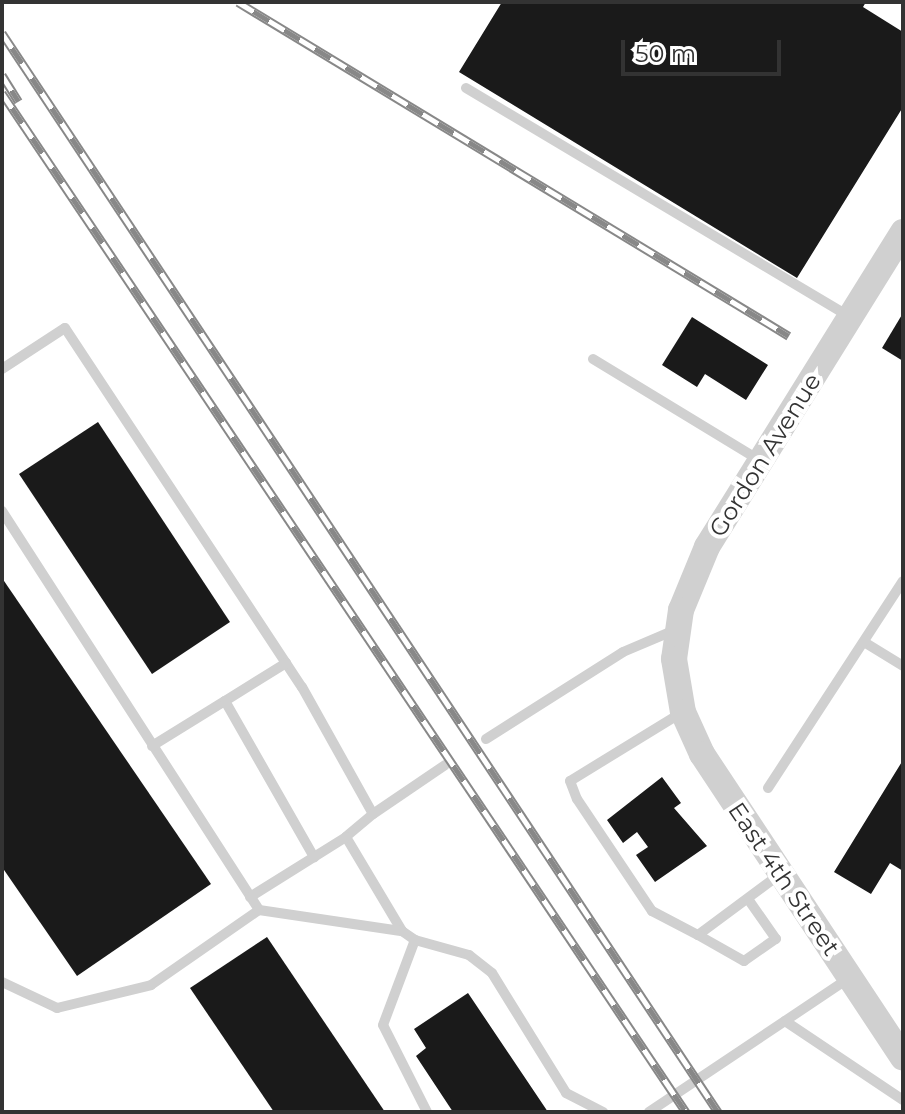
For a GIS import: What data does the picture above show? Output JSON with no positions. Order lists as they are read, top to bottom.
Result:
{
  "streets": {
    "street": ["Gordon Avenue", "East 4th Street"]
  },
  "crossings": [
    ["Gordon Avenue", "East 4th Street"]
  ],
  "scale_bar": "50 m"
}
